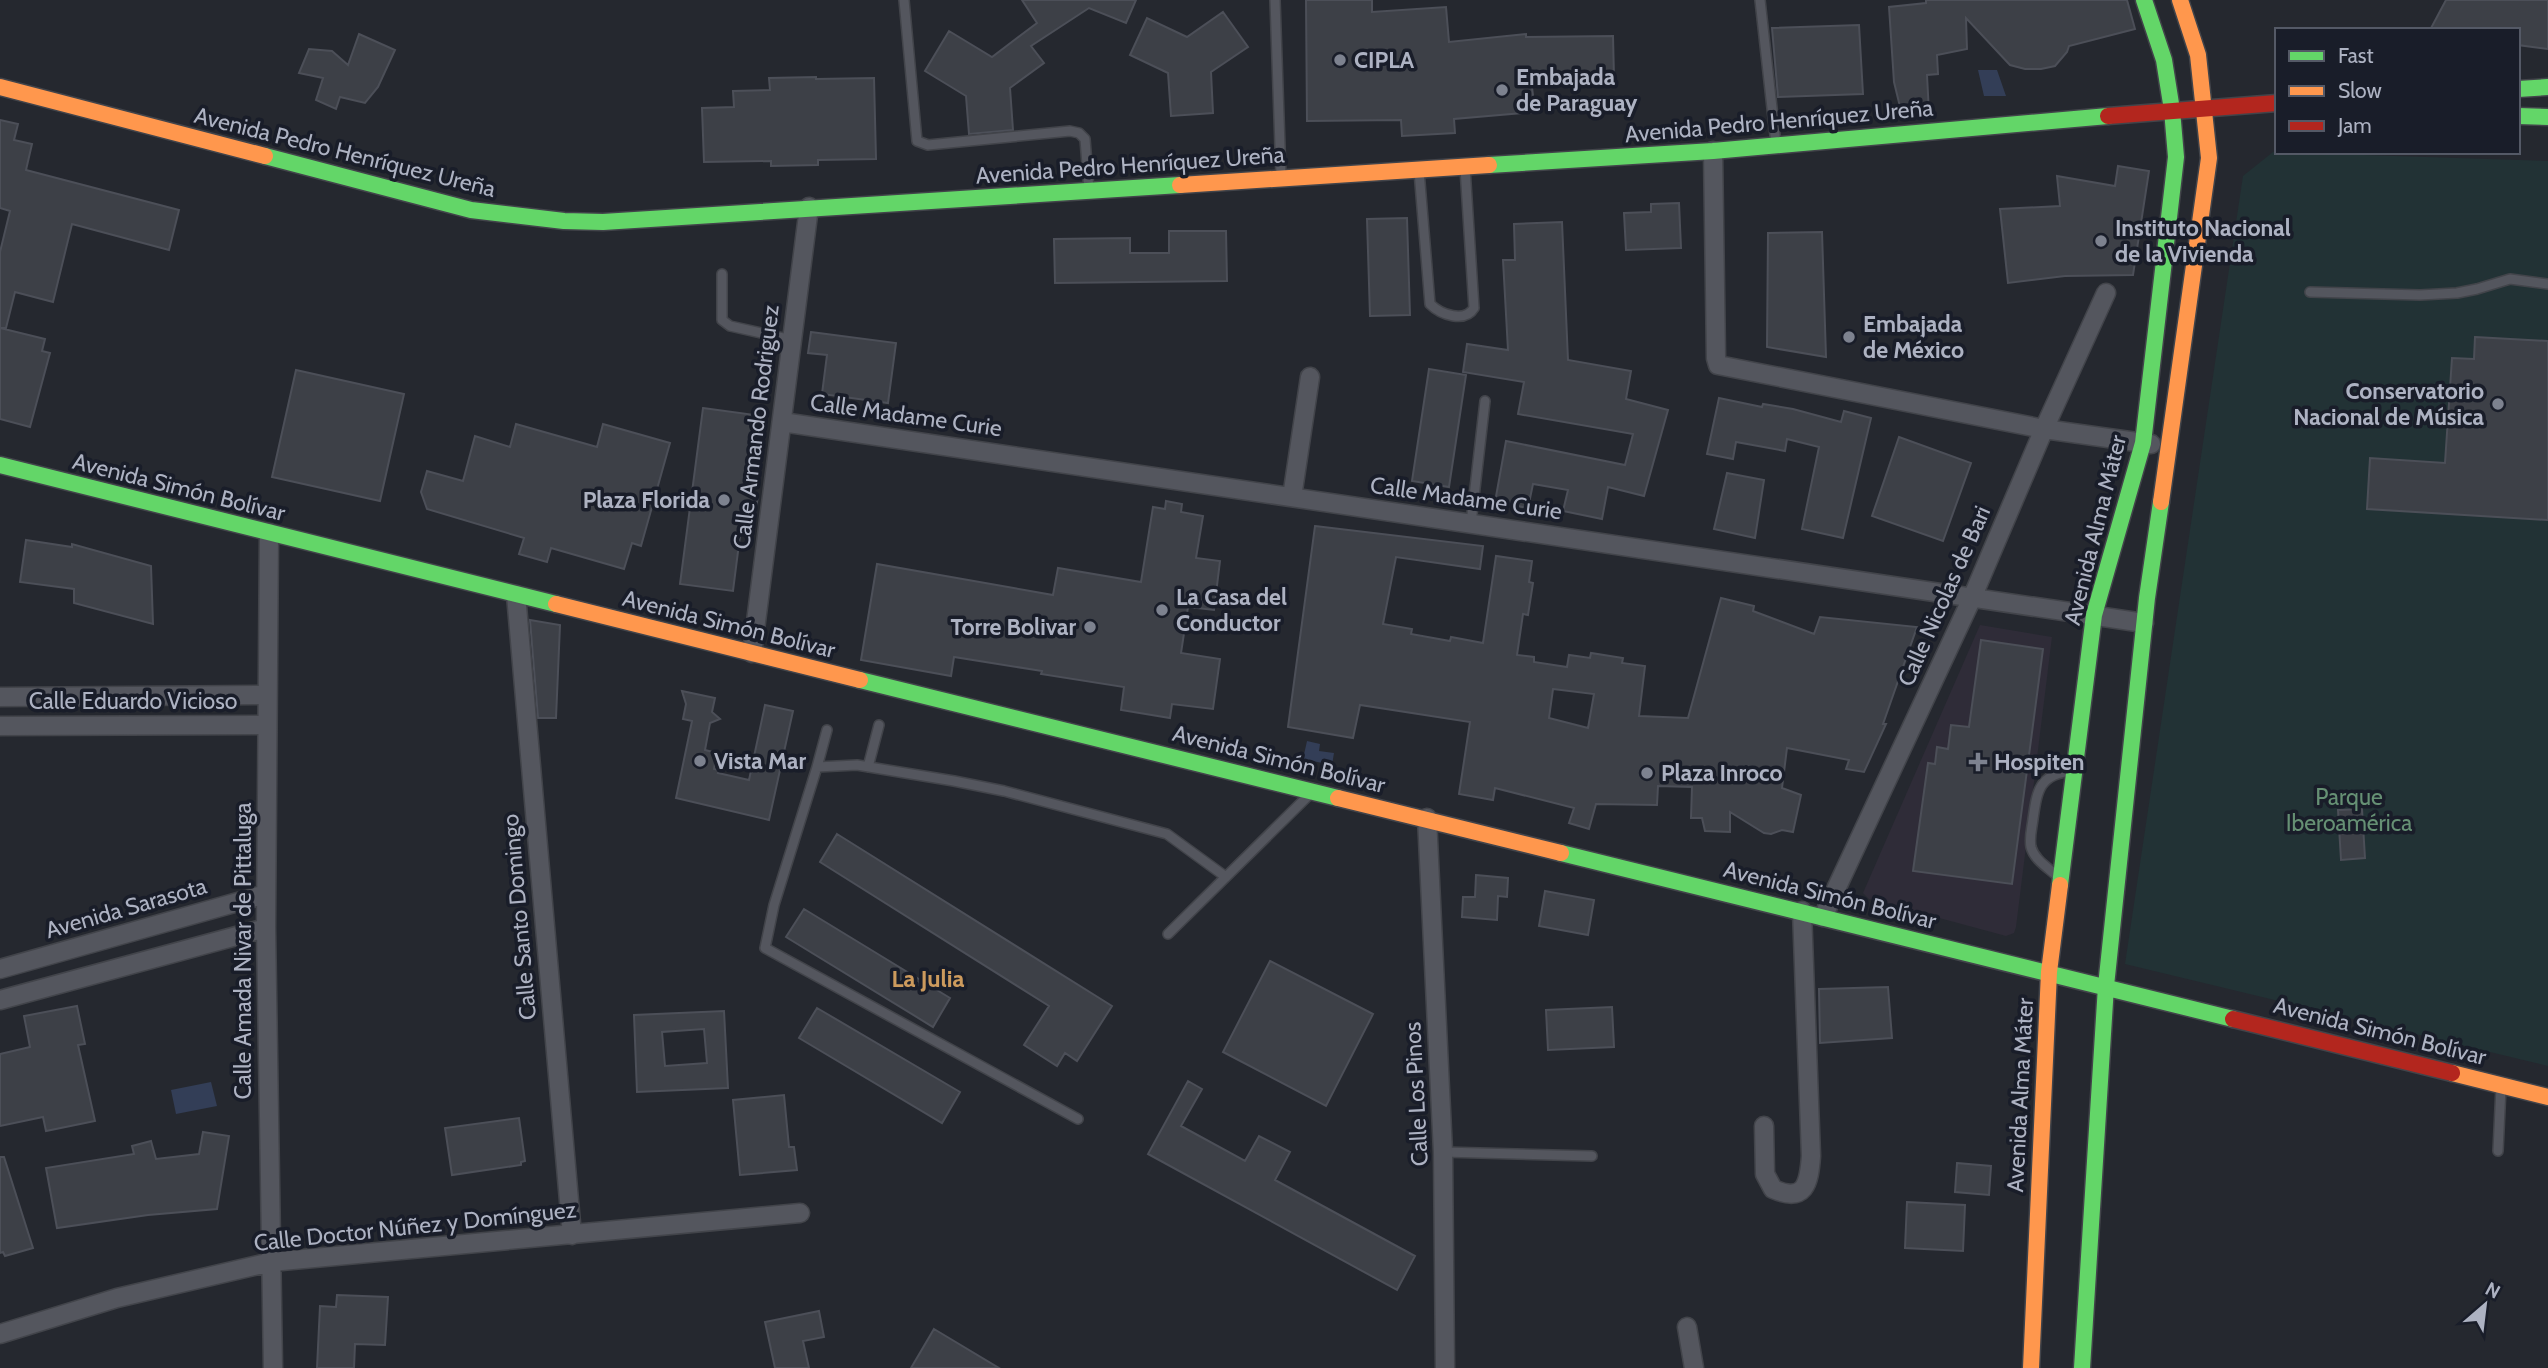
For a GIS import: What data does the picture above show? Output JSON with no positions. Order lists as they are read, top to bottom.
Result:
{
  "streets": {
    "main road": ["Avenida Pedro Henríquez Ureña", "Avenida Simón Bolívar", "Avenida Alma Máter"],
    "street": [
      "Calle Madame Curie",
      "Calle Armando Rodriguez",
      "Calle Nicolas de Bari",
      "Calle Eduardo Vicioso",
      "Avenida Sarasota",
      "Calle Santo Domingo",
      "Calle Amada Nivar de Pittaluga",
      "Calle Los Pinos",
      "Calle Doctor Núñez y Domínguez"
    ]
  },
  "crossings": [
    ["Avenida Pedro Henríquez Ureña", "Calle Armando Rodriguez"],
    ["Avenida Pedro Henríquez Ureña", "Avenida Alma Máter"],
    ["Calle Madame Curie", "Calle Armando Rodriguez"],
    ["Calle Madame Curie", "Avenida Alma Máter"],
    ["Calle Madame Curie", "Calle Nicolas de Bari"],
    ["Calle Armando Rodriguez", "Avenida Simón Bolívar"],
    ["Avenida Simón Bolívar", "Avenida Alma Máter"],
    ["Avenida Simón Bolívar", "Calle Nicolas de Bari"],
    ["Avenida Simón Bolívar", "Calle Santo Domingo"],
    ["Avenida Simón Bolívar", "Calle Amada Nivar de Pittaluga"],
    ["Avenida Simón Bolívar", "Calle Los Pinos"],
    ["Calle Eduardo Vicioso", "Calle Amada Nivar de Pittaluga"],
    ["Avenida Sarasota", "Calle Amada Nivar de Pittaluga"],
    ["Calle Santo Domingo", "Calle Doctor Núñez y Domínguez"],
    ["Calle Amada Nivar de Pittaluga", "Calle Doctor Núñez y Domínguez"]
  ],
  "districts": ["La Julia"],
  "parks": ["Parque Iberoamérica"],
  "places": {
    "other": [
      "CIPLA",
      "Embajada de Paraguay",
      "Instituto Nacional de la Vivienda",
      "Embajada de México",
      "Conservatorio Nacional de Música",
      "Plaza Florida",
      "La Casa del Conductor",
      "Torre Bolivar",
      "Vista Mar",
      "Plaza Inroco"
    ],
    "health": ["Hospiten"]
  },
  "legend": ["Fast", "Slow", "Jam"],
  "north": "top right"
}
